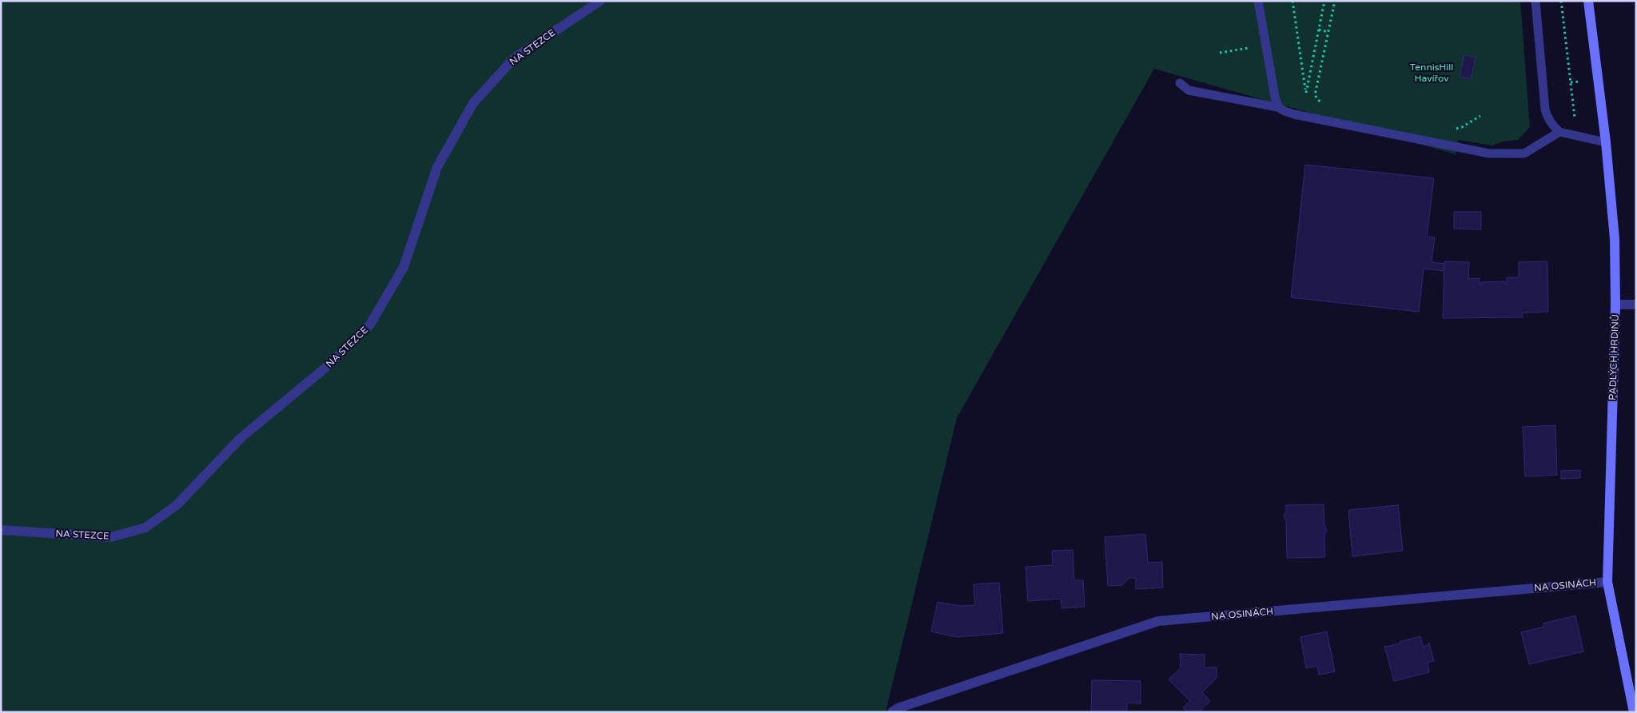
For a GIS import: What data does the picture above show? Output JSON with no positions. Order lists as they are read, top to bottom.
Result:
{
  "streets": {
    "street": ["NA STEZCE", "PADLÝCH HRDINŮ", "NA OSINÁCH"]
  },
  "crossings": [
    ["PADLÝCH HRDINŮ", "NA OSINÁCH"]
  ],
  "parks": ["TennisHill Havířov"]
}
